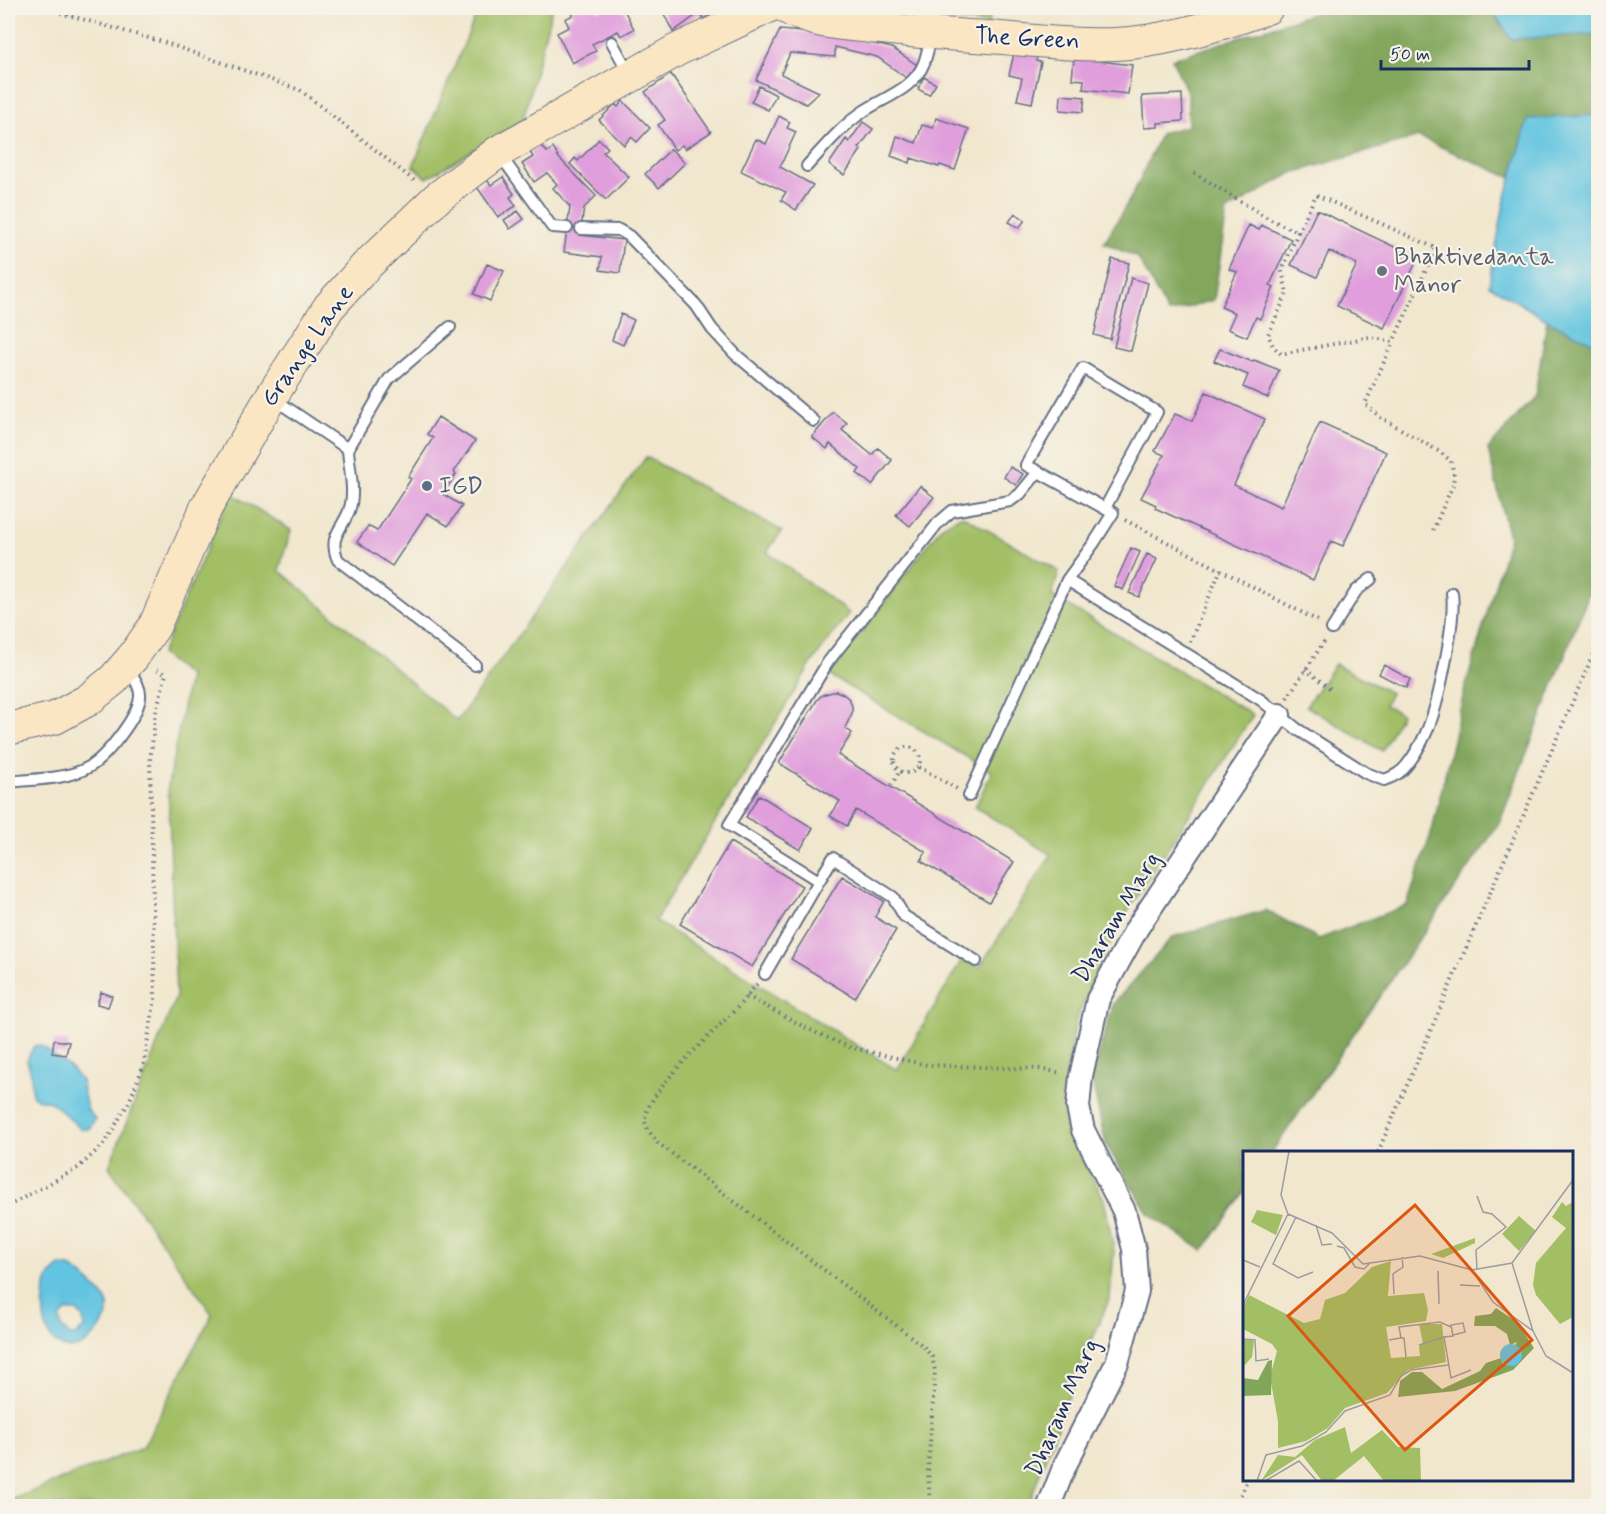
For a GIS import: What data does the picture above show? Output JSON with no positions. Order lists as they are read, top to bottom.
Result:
{
  "streets": {
    "street": ["The Green", "Grange Lane", "Dharam Marg"]
  },
  "places": ["Bhaktivedanta Manor", "IGD"],
  "scale_bar": "50 m"
}
